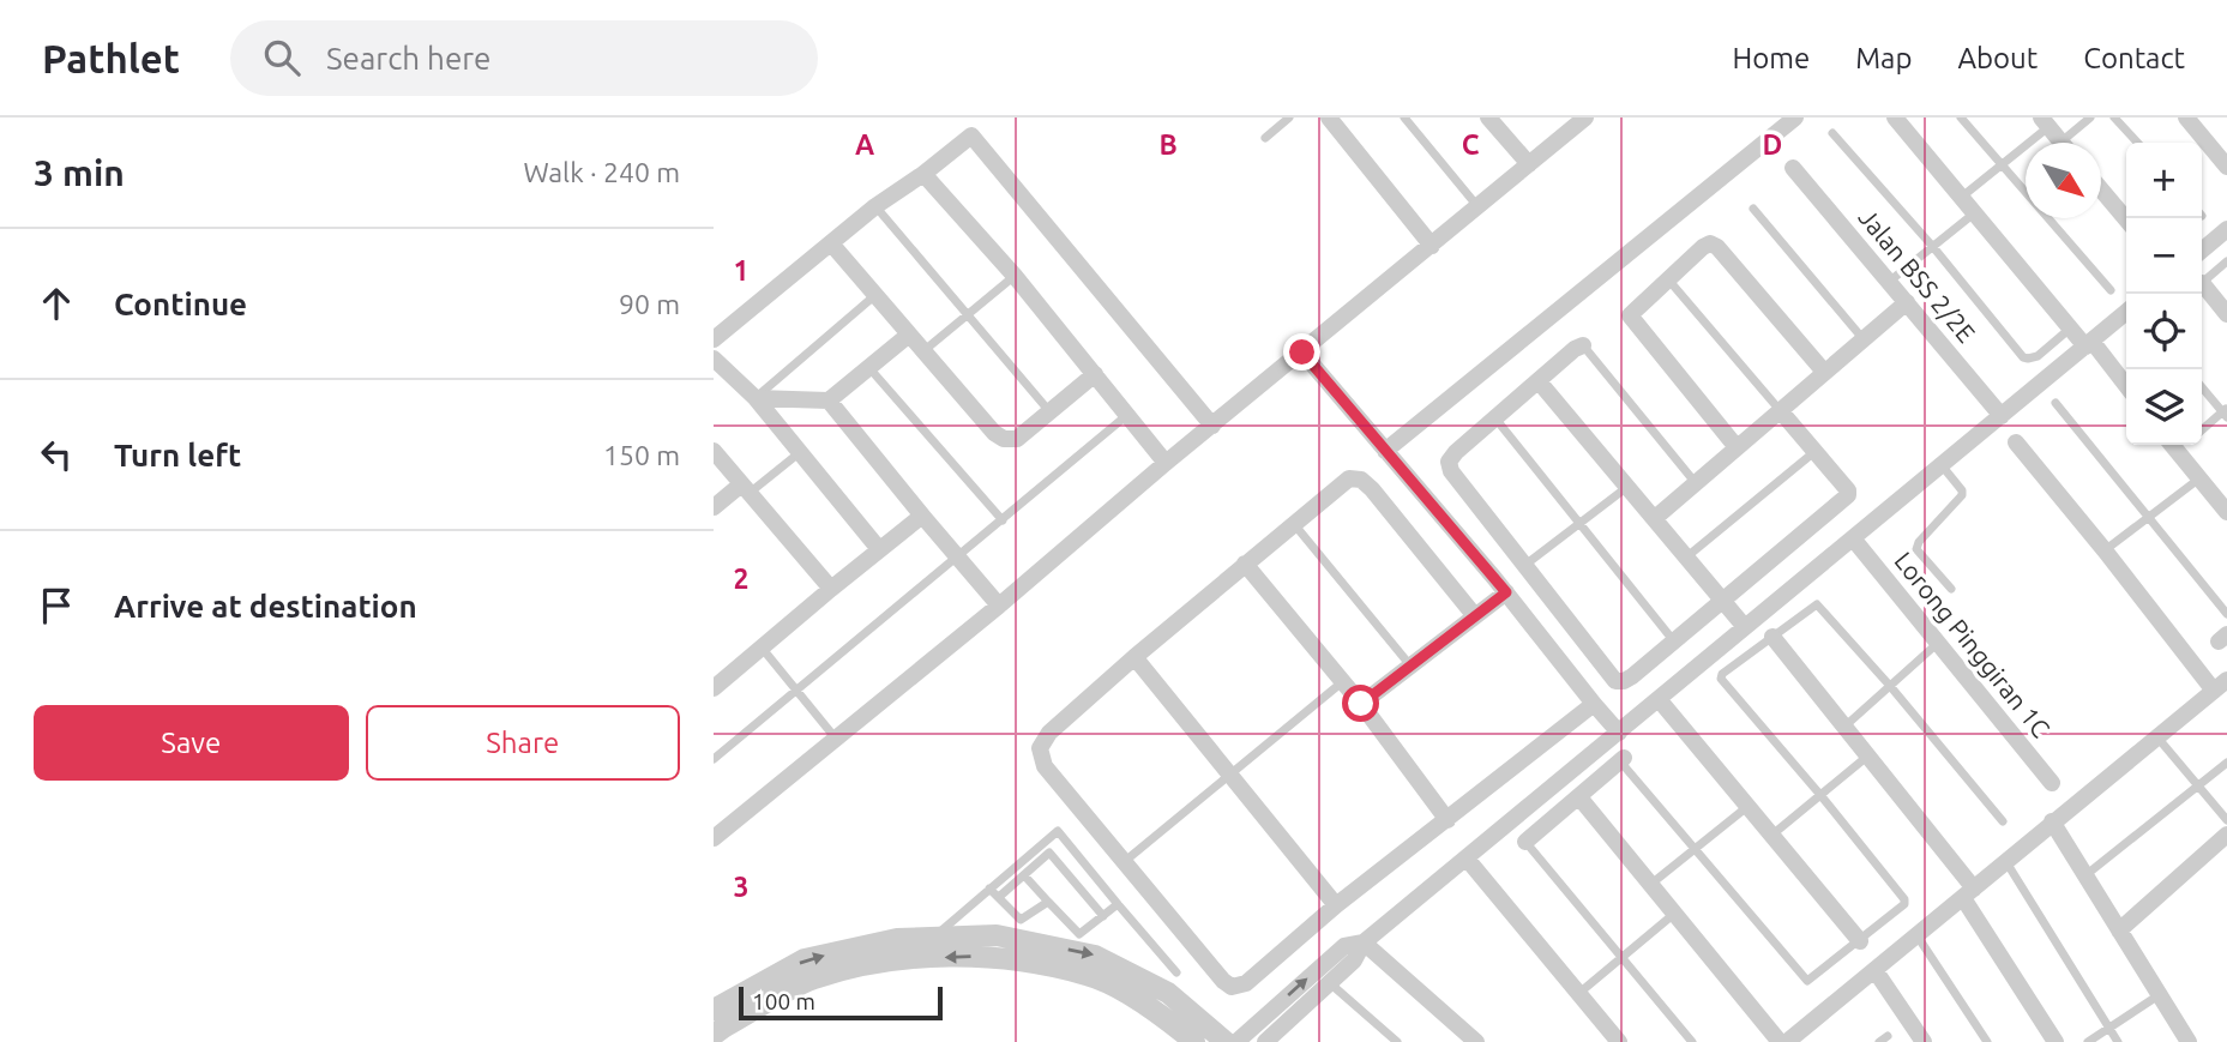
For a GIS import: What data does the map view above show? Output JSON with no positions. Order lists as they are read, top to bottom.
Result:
{
  "streets": {
    "street": ["Jalan BSS 2/2E", "Lorong Pinggiran 1C"]
  },
  "scale_bar": "100 m",
  "north": "bottom right",
  "page": {
    "header": "Pathlet",
    "search": "Search here",
    "nav": [
      "Home",
      "Map",
      "About",
      "Contact"
    ],
    "heading": ["3 min", "Walk · 240 m"],
    "map_buttons": ["+", "−"],
    "list": [
      ["Continue", "90 m"],
      ["Turn left", "150 m"],
      "Arrive at destination"
    ],
    "buttons": ["Save", "Share"],
    "scale": "100 m"
  },
  "grid": {
    "columns": [
      "A",
      "B",
      "C",
      "D"
    ],
    "rows": ["1", "2", "3"]
  }
}
